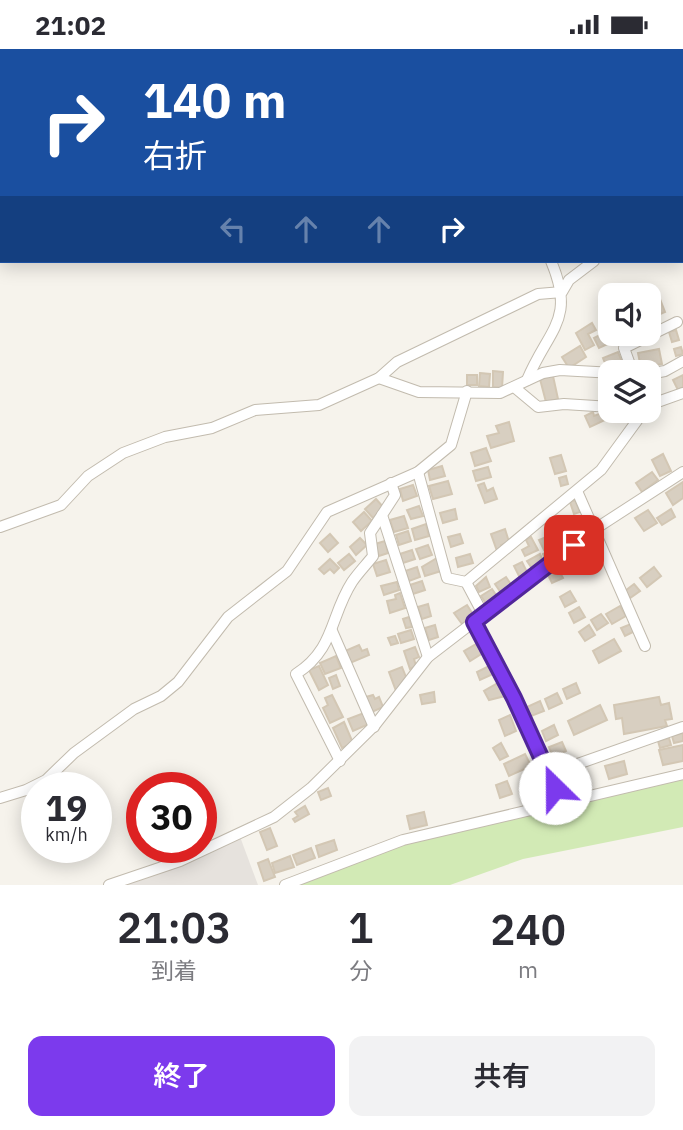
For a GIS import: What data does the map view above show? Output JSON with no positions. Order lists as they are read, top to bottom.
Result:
{
  "page": {
    "status": "21:02",
    "turn": ["140 m", "右折"],
    "speed": "19 km/h",
    "limit": "30",
    "eta": [
      "21:03",
      "到着",
      "1",
      "分",
      "240",
      "m"
    ],
    "buttons": ["終了", "共有"]
  }
}
